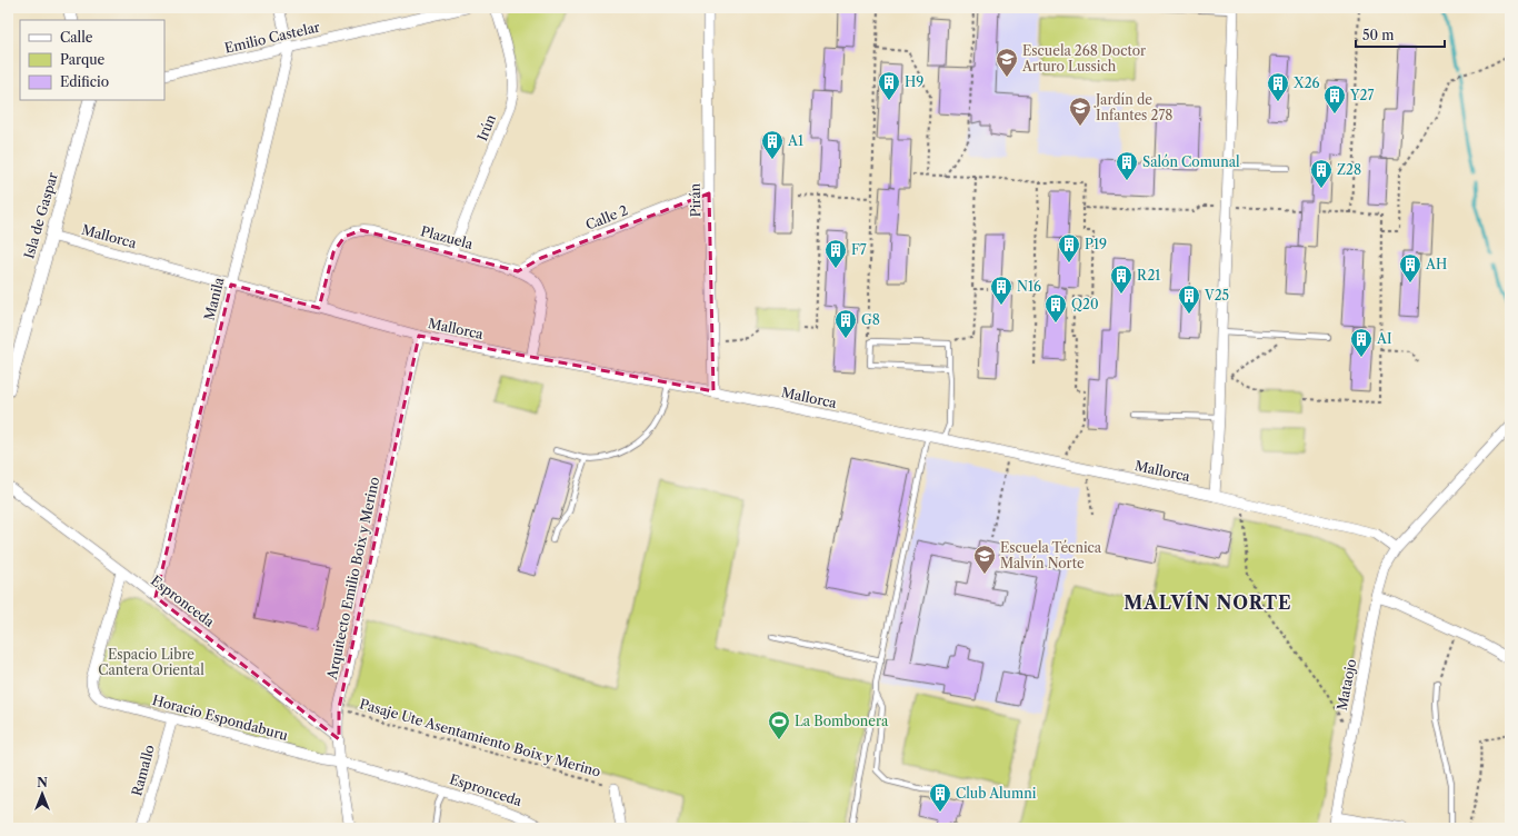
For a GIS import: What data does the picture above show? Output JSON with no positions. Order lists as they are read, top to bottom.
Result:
{
  "streets": {
    "street": [
      "Emilio Castelar",
      "Irún",
      "Pirán",
      "Isla de Gaspar",
      "Calle 2",
      "Mallorca",
      "Plazuela",
      "Manila",
      "Arquitecto Emilio Boix y Merino",
      "Espronceda",
      "Mataojo",
      "Horacio Espondaburu",
      "Ramallo"
    ],
    "path": ["Pasaje Ute Asentamiento Boix y Merino"]
  },
  "crossings": [
    ["Emilio Castelar", "Manila"],
    ["Irún", "Plazuela"],
    ["Pirán", "Calle 2"],
    ["Pirán", "Mallorca"],
    ["Isla de Gaspar", "Mallorca"],
    ["Calle 2", "Plazuela"],
    ["Mallorca", "Plazuela"],
    ["Mallorca", "Manila"],
    ["Mallorca", "Arquitecto Emilio Boix y Merino"],
    ["Mallorca", "Mataojo"],
    ["Manila", "Espronceda"],
    ["Arquitecto Emilio Boix y Merino", "Espronceda"],
    ["Arquitecto Emilio Boix y Merino", "Horacio Espondaburu"],
    ["Arquitecto Emilio Boix y Merino", "Pasaje Ute Asentamiento Boix y Merino"],
    ["Espronceda", "Horacio Espondaburu"],
    ["Horacio Espondaburu", "Ramallo"]
  ],
  "districts": ["MALVÍN NORTE"],
  "parks": ["Espacio Libre Cantera Oriental"],
  "places": {
    "school or university": ["Escuela 268 Doctor Arturo Lussich", "Jardín de Infantes 278", "Escuela Técnica Malvín Norte"],
    "building": [
      "H9",
      "X26",
      "Y27",
      "A1",
      "Salón Comunal",
      "Z28",
      "P19",
      "F7",
      "AH",
      "R21",
      "N16",
      "V25",
      "Q20",
      "G8",
      "AI",
      "Club Alumni"
    ],
    "sports": ["La Bombonera"]
  },
  "legend": ["Calle", "Parque", "Edificio"],
  "scale_bar": "50 m",
  "north": "top"
}
